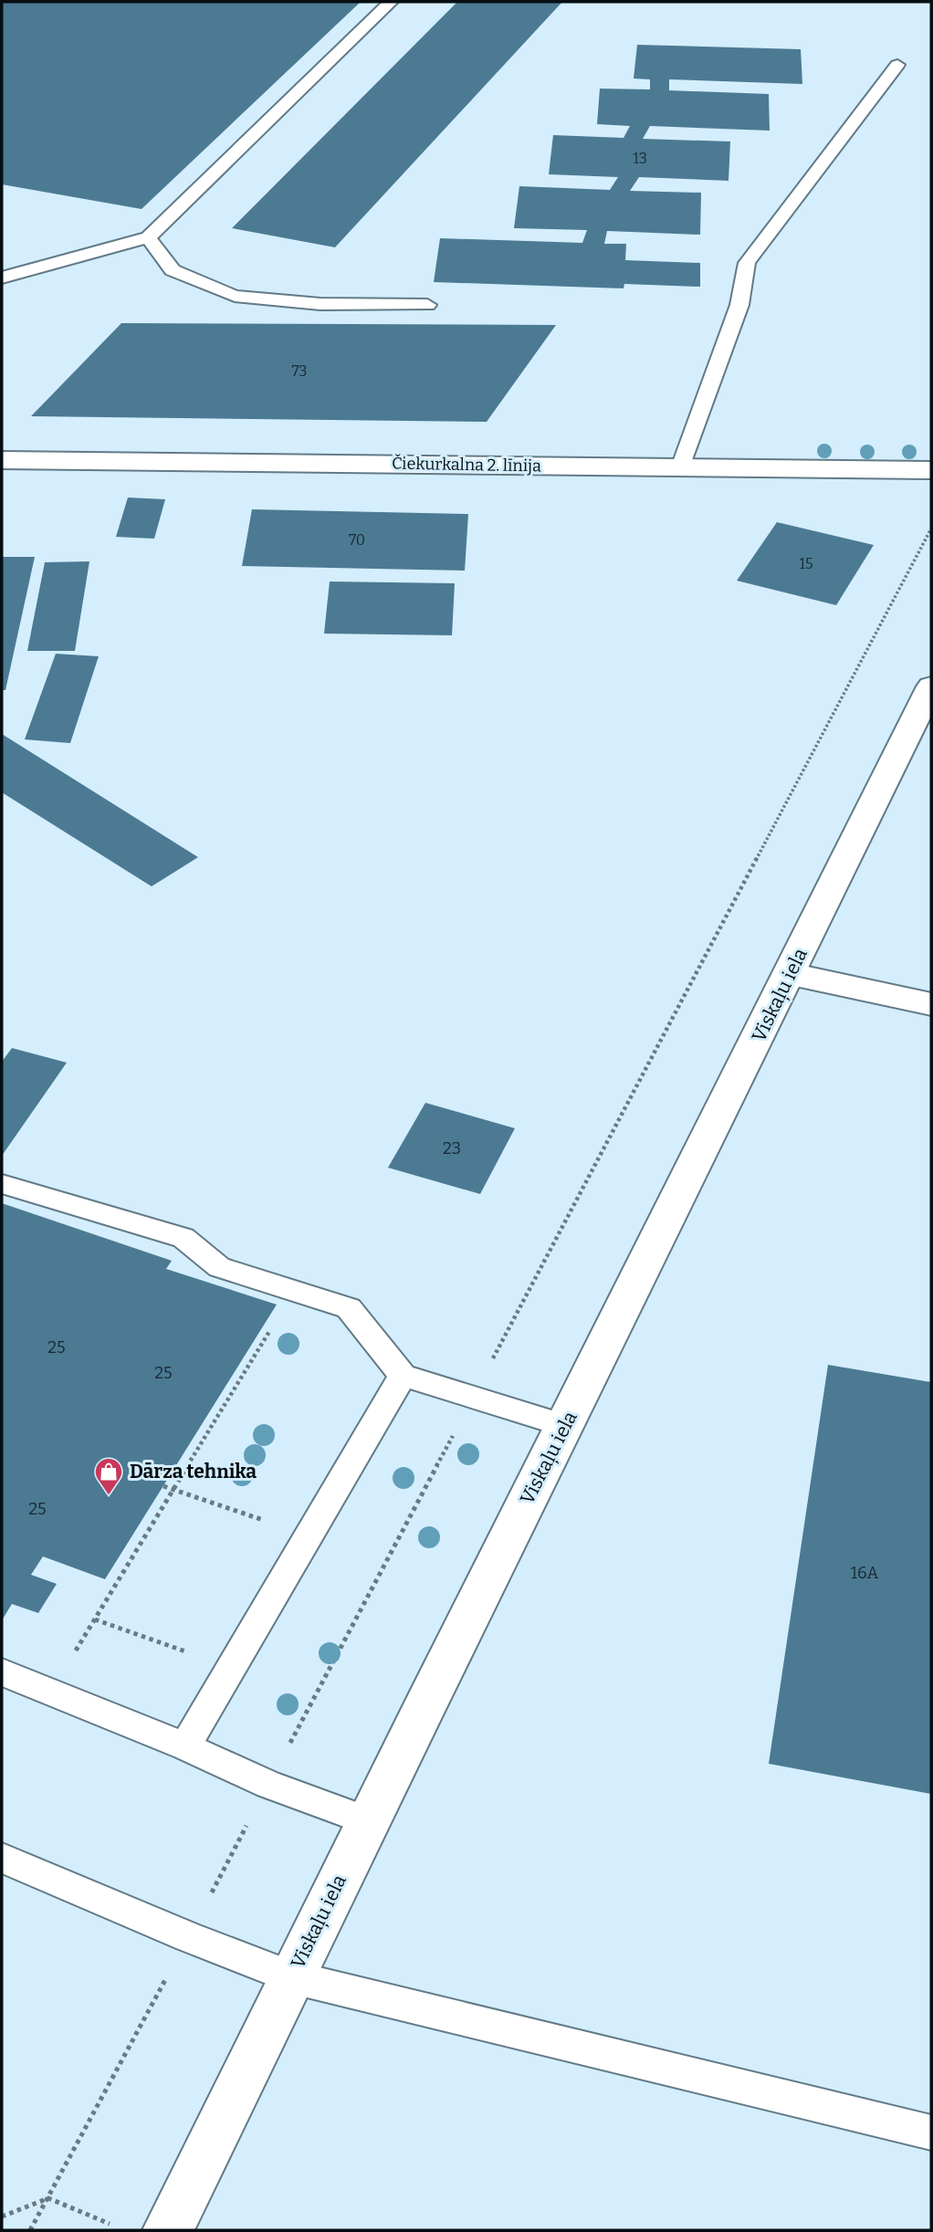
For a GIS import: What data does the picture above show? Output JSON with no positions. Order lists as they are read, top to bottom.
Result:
{
  "streets": {
    "street": ["Čiekurkalna 2. līnija", "Viskaļu iela"]
  },
  "places": {
    "shop": ["Dārza tehnika"]
  },
  "house_numbers": [
    "13",
    "73",
    "70",
    "15",
    "23",
    "25",
    "25",
    "25",
    "16A"
  ]
}
